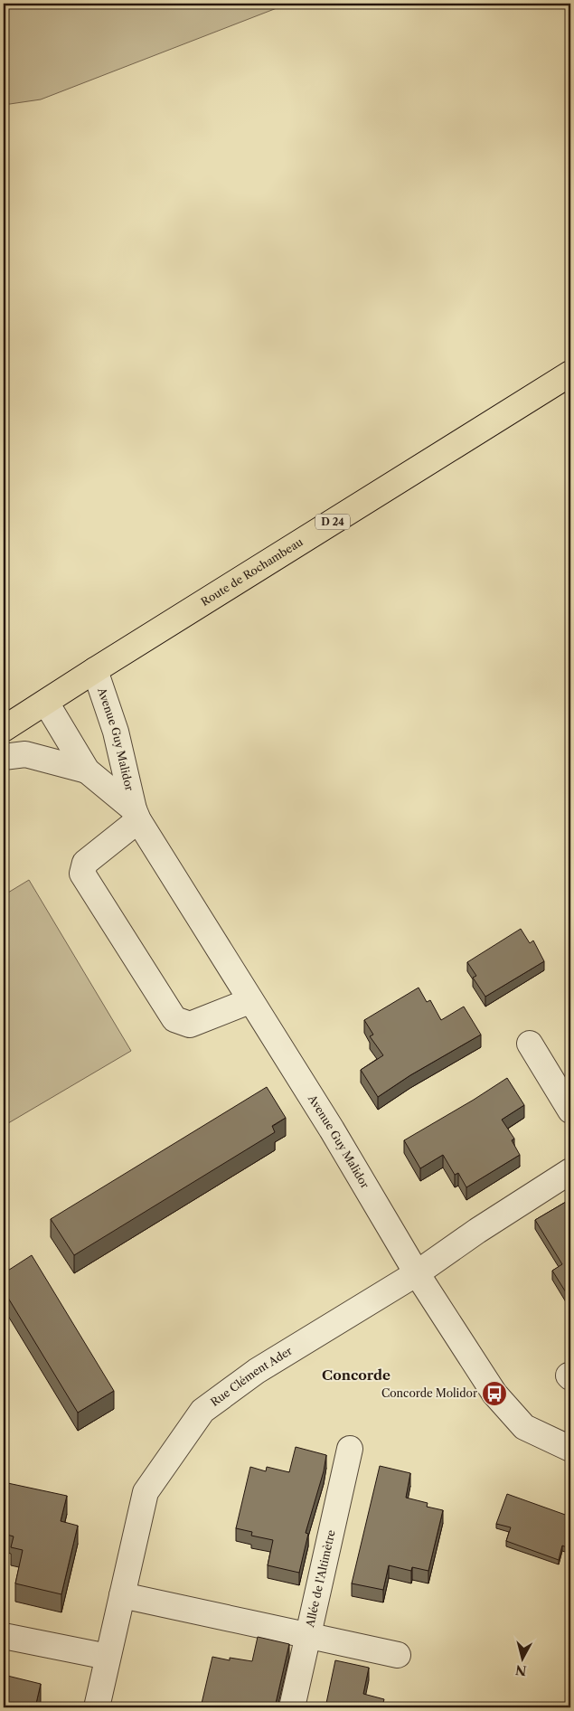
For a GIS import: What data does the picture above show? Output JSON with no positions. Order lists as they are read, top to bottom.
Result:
{
  "streets": {
    "main road": ["D 24", "Route de Rochambeau"],
    "street": ["Avenue Guy Malidor", "Rue Clément Ader", "Allée de l'Altimètre"]
  },
  "crossings": [
    ["Route de Rochambeau", "Avenue Guy Malidor"],
    ["Avenue Guy Malidor", "Rue Clément Ader"]
  ],
  "districts": ["Concorde"],
  "places": {
    "bus stop": ["Concorde Molidor"]
  },
  "north": "bottom"
}
